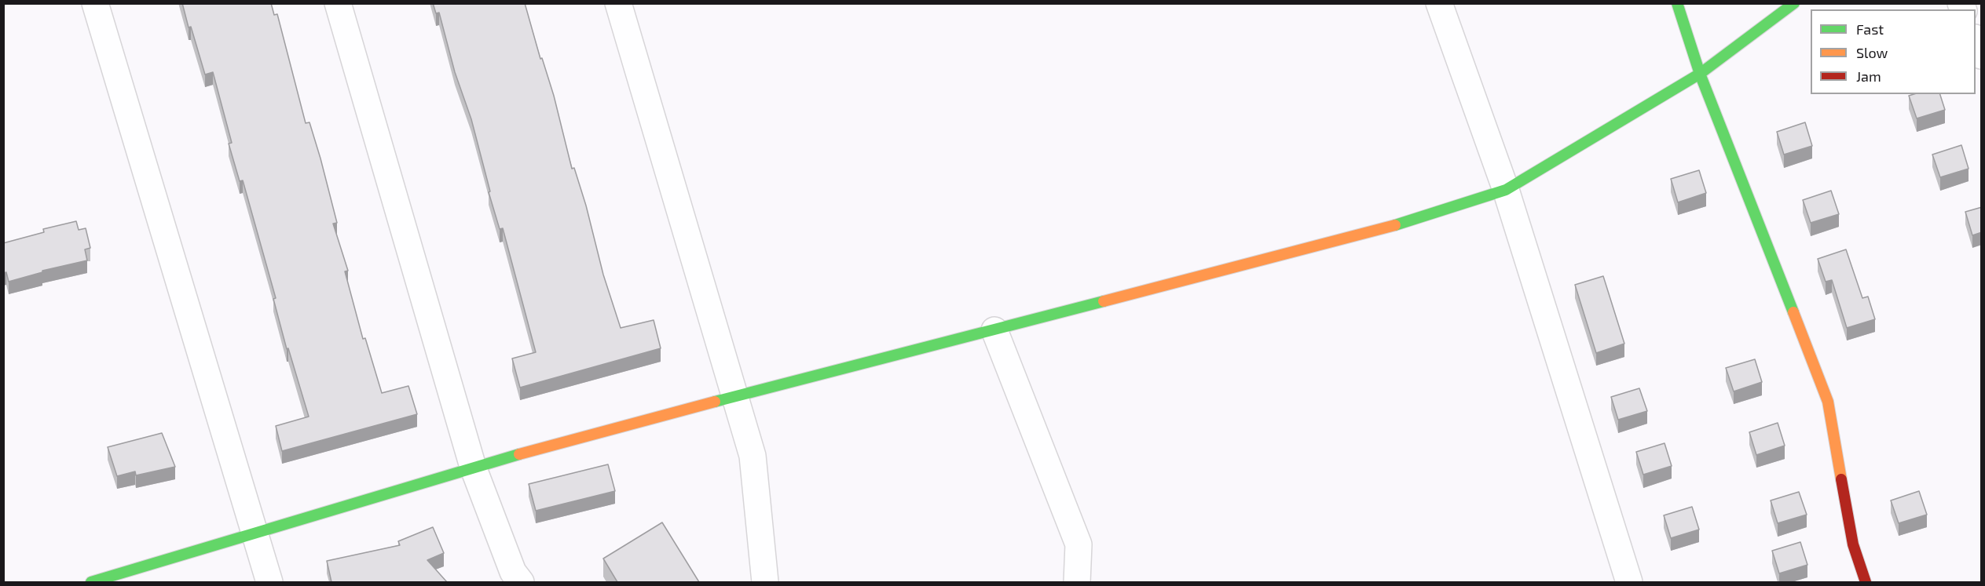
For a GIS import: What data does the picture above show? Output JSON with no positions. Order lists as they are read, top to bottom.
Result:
{
  "legend": ["Fast", "Slow", "Jam"]
}
